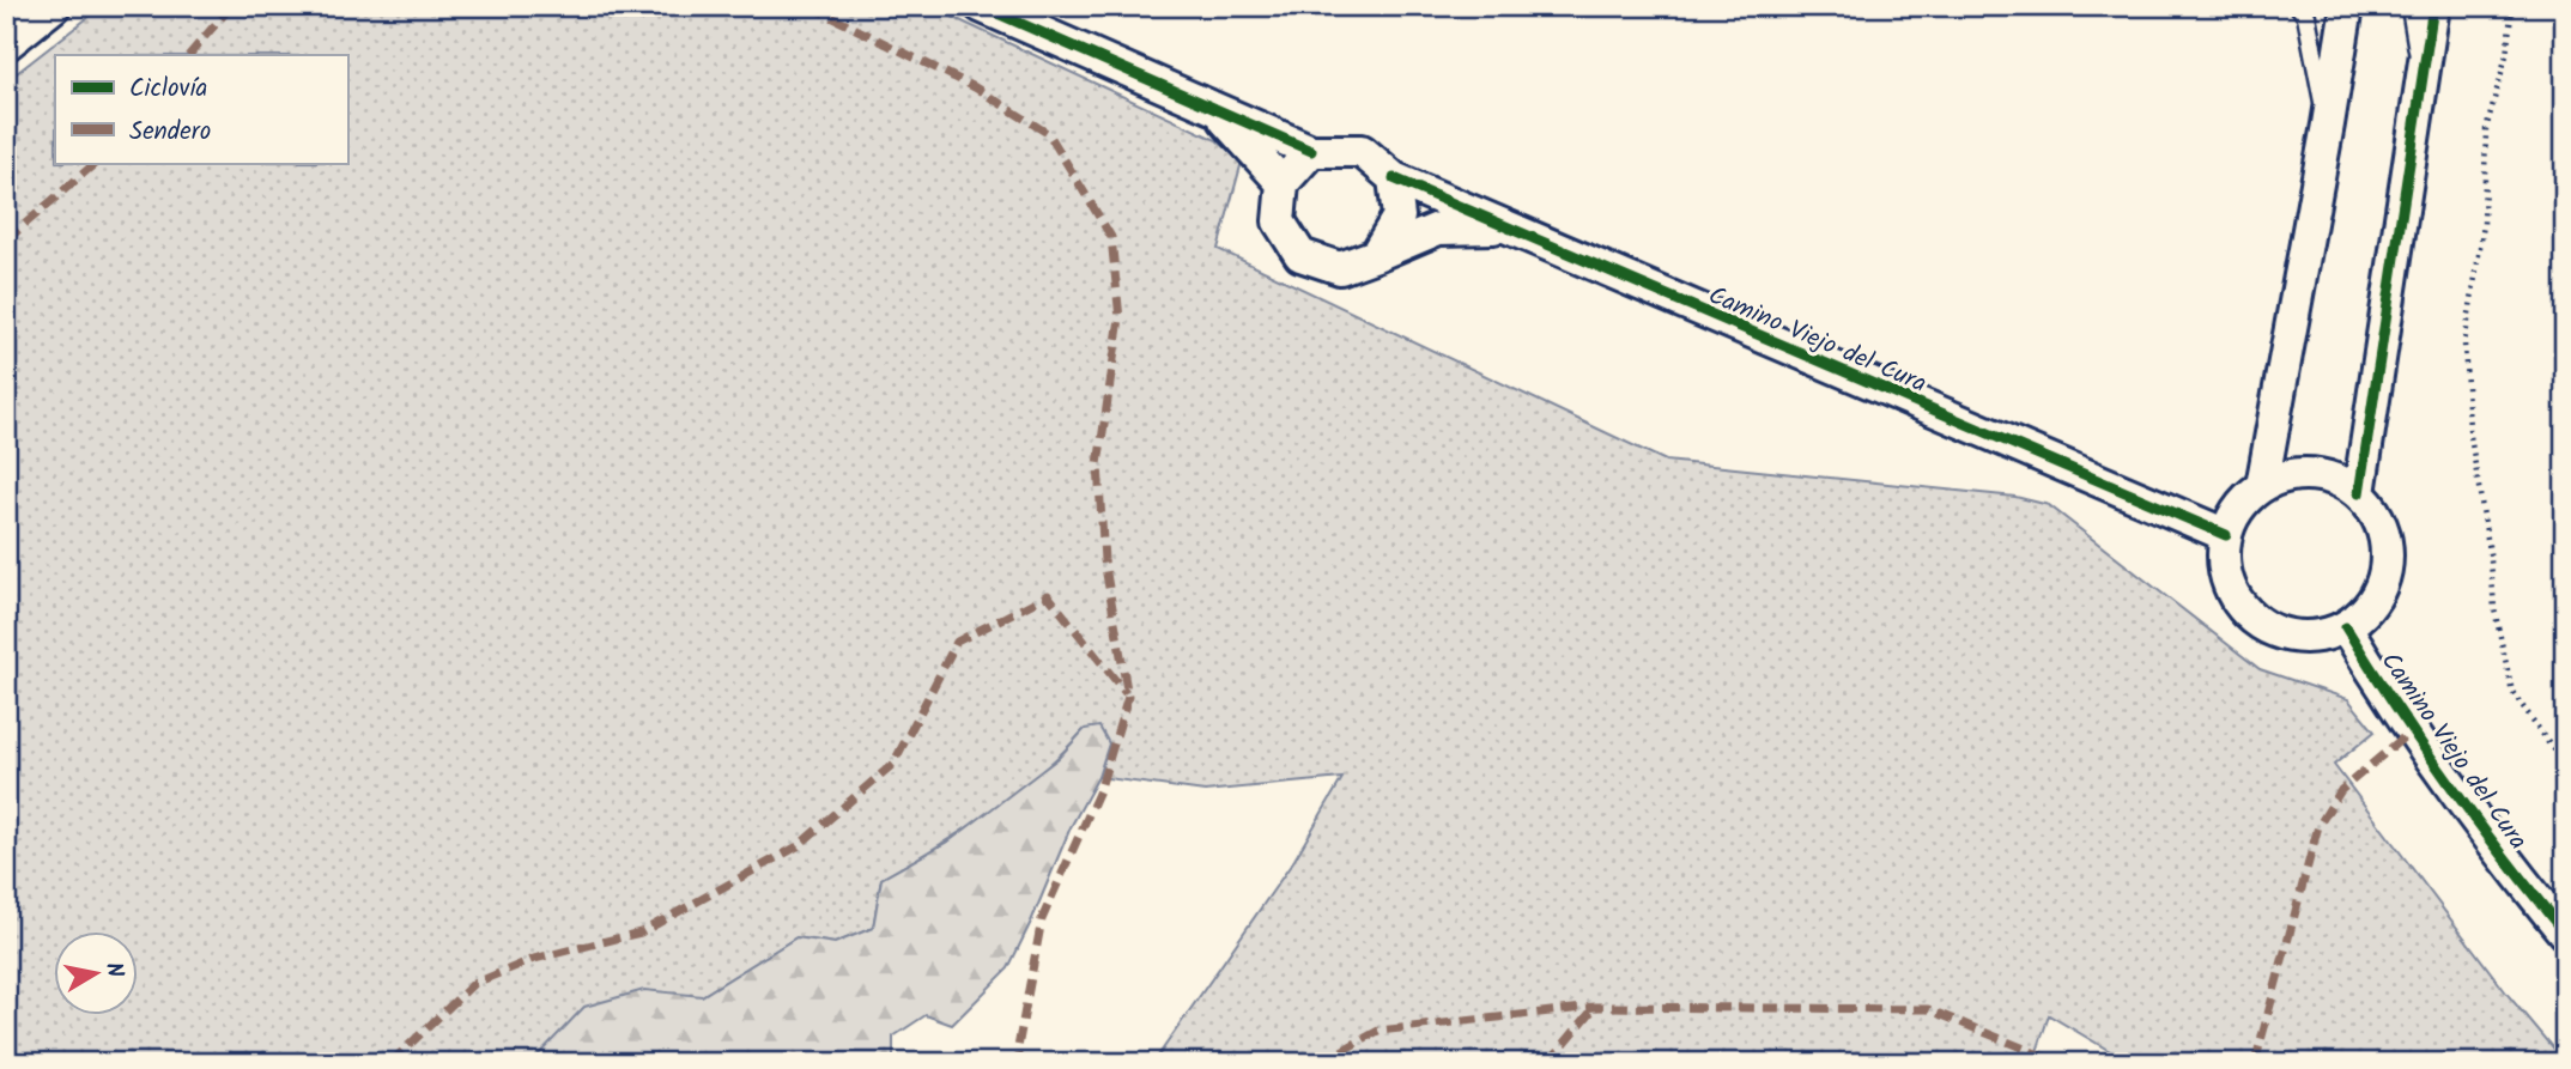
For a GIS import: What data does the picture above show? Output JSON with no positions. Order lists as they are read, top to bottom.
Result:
{
  "streets": {
    "street": ["Camino Viejo del Cura"]
  },
  "legend": ["Ciclovía", "Sendero"],
  "north": "right"
}
